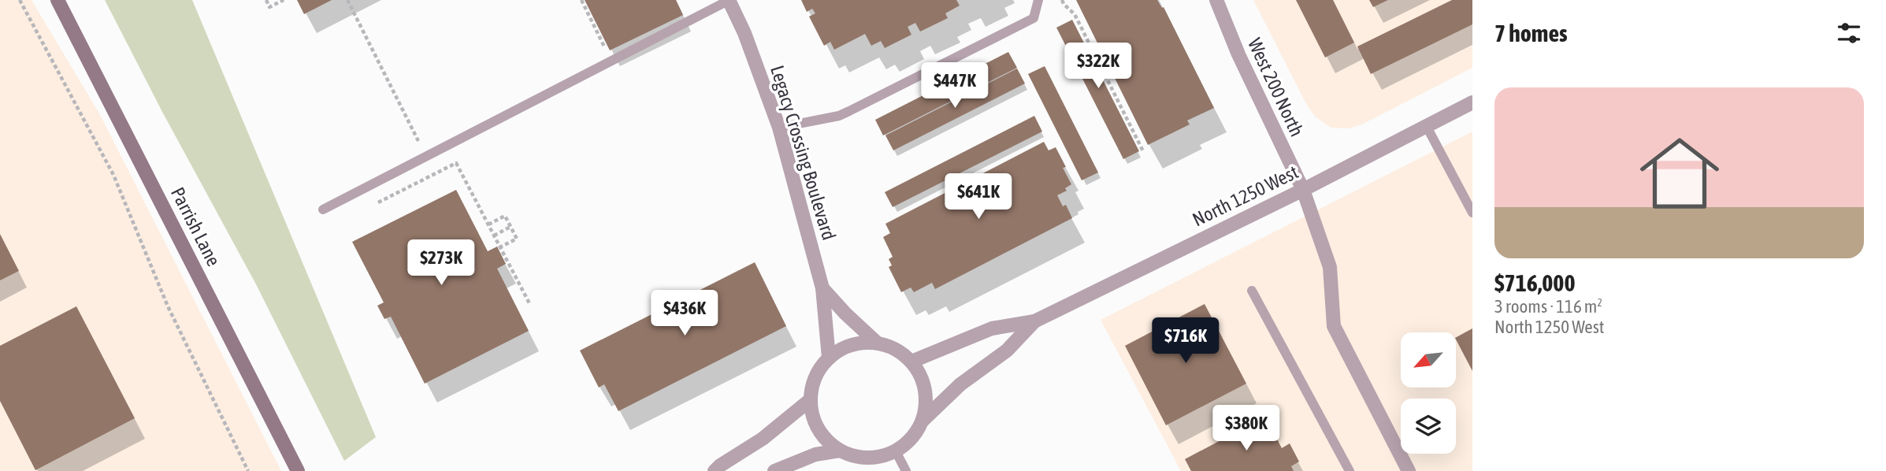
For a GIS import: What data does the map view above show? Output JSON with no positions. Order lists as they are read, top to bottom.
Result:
{
  "streets": {
    "main road": ["Parrish Lane"],
    "street": ["West 200 North", "Legacy Crossing Boulevard", "North 1250 West"]
  },
  "crossings": [
    ["West 200 North", "North 1250 West"],
    ["Legacy Crossing Boulevard", "North 1250 West"]
  ],
  "north": "bottom left",
  "page": {
    "heading": "7 homes",
    "price": [
      "$322K",
      "$447K",
      "$641K",
      "$273K",
      "$436K",
      "$716K",
      "$380K"
    ],
    "list": [
      {
        "name": "$716,000",
        "note": "3 rooms · 116 m² · North 1250 West"
      }
    ]
  }
}
